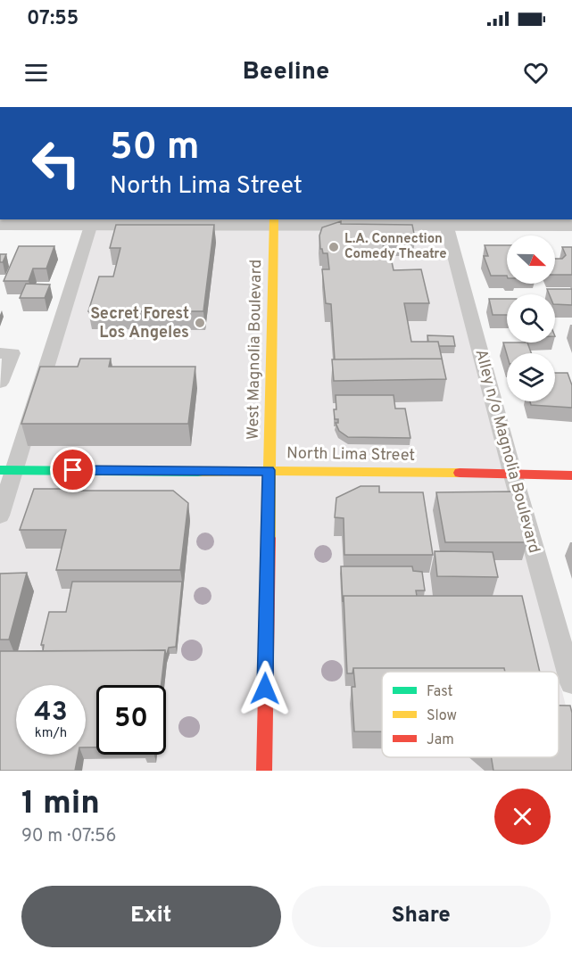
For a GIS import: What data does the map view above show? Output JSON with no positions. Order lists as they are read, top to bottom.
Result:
{
  "streets": {
    "main road": ["West Magnolia Boulevard", "North Lima Street"],
    "lane": ["Alley n/o Magnolia Boulevard"]
  },
  "crossings": [
    ["West Magnolia Boulevard", "North Lima Street"],
    ["Alley n/o Magnolia Boulevard", "North Lima Street"]
  ],
  "places": ["L.A. Connection Comedy Theatre", "Secret Forest Los Angeles"],
  "legend": ["Fast", "Slow", "Jam"],
  "north": "right",
  "page": {
    "status": "07:55",
    "header": "Beeline",
    "turn": ["50 m", "North Lima Street"],
    "speed": "43 km/h",
    "limit": "50",
    "heading": ["1 min", "90 m · 07:56"],
    "buttons": ["Exit", "Share"]
  }
}
